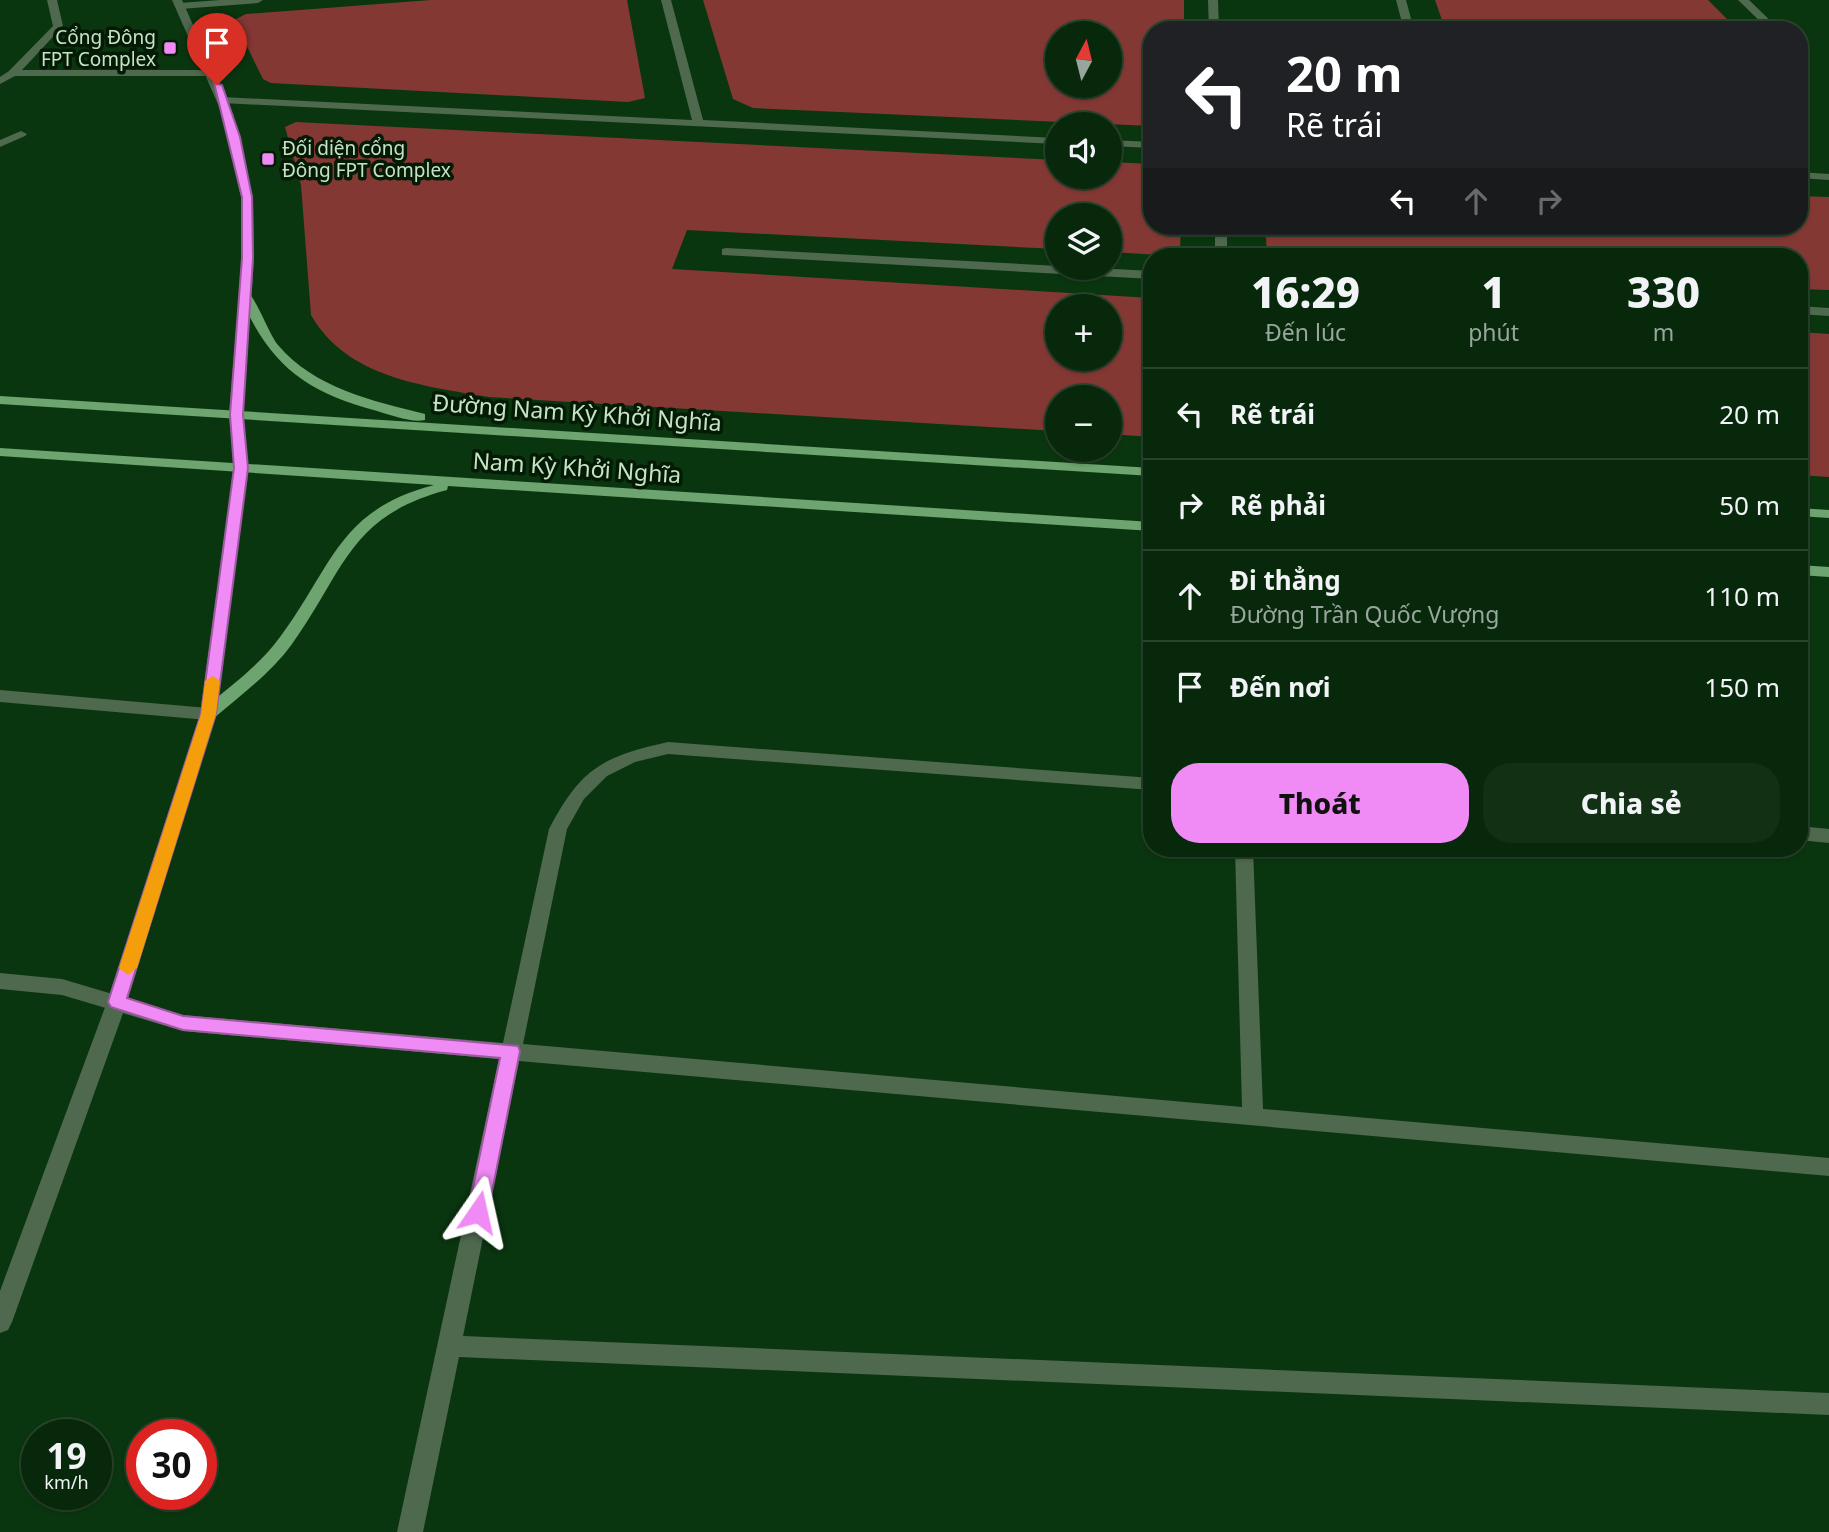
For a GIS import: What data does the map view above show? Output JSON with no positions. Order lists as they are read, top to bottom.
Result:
{
  "streets": {
    "main road": ["Đường Nam Kỳ Khởi Nghĩa", "Nam Kỳ Khởi Nghĩa"]
  },
  "places": {
    "transit": ["Cổng Đông FPT Complex", "Đối diện cổng Đông FPT Complex"]
  },
  "north": "top",
  "page": {
    "map_buttons": ["+", "−"],
    "turn": ["20 m", "Rẽ trái"],
    "eta": [
      "16:29",
      "Đến lúc",
      "1",
      "phút",
      "330",
      "m"
    ],
    "list": [
      {
        "name": "Rẽ trái",
        "value": "20 m"
      },
      {
        "name": "Rẽ phải",
        "value": "50 m"
      },
      {
        "name": "Đi thẳng",
        "note": "Đường Trần Quốc Vượng",
        "value": "110 m"
      },
      {
        "name": "Đến nơi",
        "value": "150 m"
      }
    ],
    "buttons": ["Thoát", "Chia sẻ"],
    "speed": "19 km/h",
    "limit": "30"
  }
}
